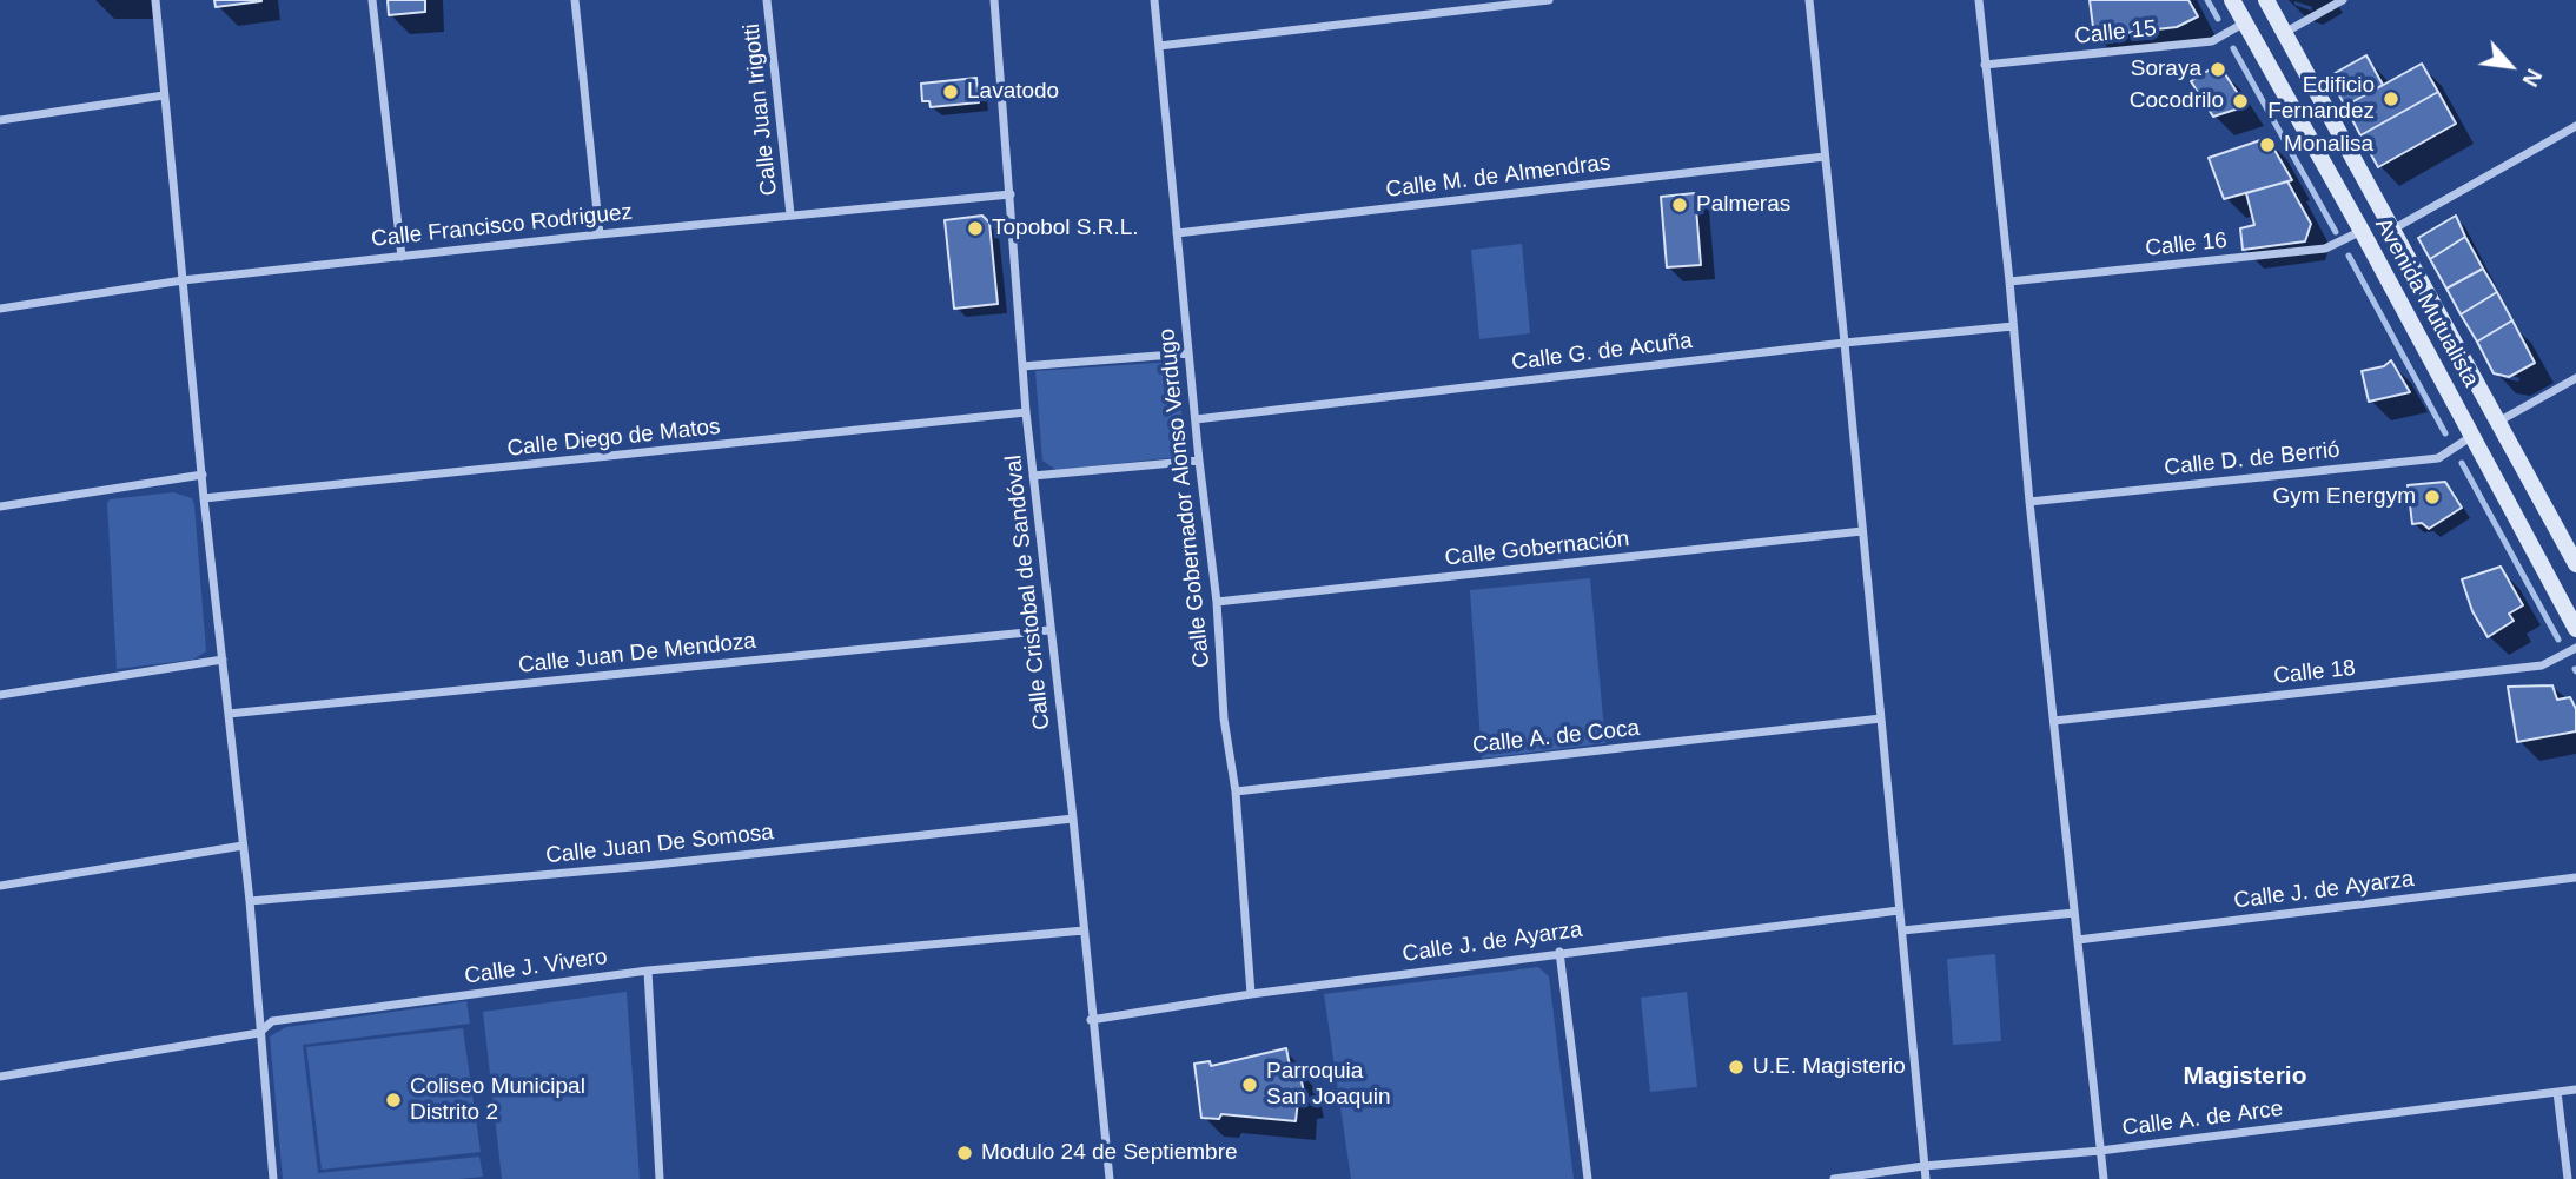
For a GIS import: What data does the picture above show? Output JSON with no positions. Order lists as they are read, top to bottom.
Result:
{
  "streets": {
    "main road": ["Avenida Mutualista"],
    "street": [
      "Calle 15",
      "Calle Juan Irigotti",
      "Calle M. de Almendras",
      "Calle Francisco Rodriguez",
      "Calle 16",
      "Calle G. de Acuña",
      "Calle Diego de Matos",
      "Calle D. de Berrió",
      "Calle Gobernador Alonso Verdugo",
      "Calle Gobernación",
      "Calle Cristobal de Sandóval",
      "Calle Juan De Mendoza",
      "Calle 18",
      "Calle A. de Coca",
      "Calle Juan De Somosa",
      "Calle J. de Ayarza",
      "Calle J. Vivero",
      "Calle A. de Arce"
    ]
  },
  "crossings": [
    ["Calle 15", "Avenida Mutualista"],
    ["Calle Juan Irigotti", "Calle Francisco Rodriguez"],
    ["Calle M. de Almendras", "Calle Gobernador Alonso Verdugo"],
    ["Calle Francisco Rodriguez", "Calle Cristobal de Sandóval"],
    ["Calle 16", "Avenida Mutualista"],
    ["Avenida Mutualista", "Calle D. de Berrió"],
    ["Calle G. de Acuña", "Calle Gobernador Alonso Verdugo"],
    ["Calle Diego de Matos", "Calle Cristobal de Sandóval"],
    ["Calle Gobernador Alonso Verdugo", "Calle Gobernación"],
    ["Calle Gobernador Alonso Verdugo", "Calle A. de Coca"],
    ["Calle Gobernador Alonso Verdugo", "Calle J. de Ayarza"],
    ["Calle Cristobal de Sandóval", "Calle Juan De Mendoza"],
    ["Calle Cristobal de Sandóval", "Calle Juan De Somosa"],
    ["Calle Cristobal de Sandóval", "Calle J. de Ayarza"],
    ["Calle Cristobal de Sandóval", "Calle J. Vivero"]
  ],
  "districts": ["Magisterio"],
  "places": [
    "Soraya",
    "Lavatodo",
    "Edificio Fernandez",
    "Cocodrilo",
    "Monalisa",
    "Palmeras",
    "Topobol S.R.L.",
    "Gym Energym",
    "U.E. Magisterio",
    "Parroquia San Joaquin",
    "Coliseo Municipal Distrito 2",
    "Modulo 24 de Septiembre"
  ],
  "north": "bottom right"
}
